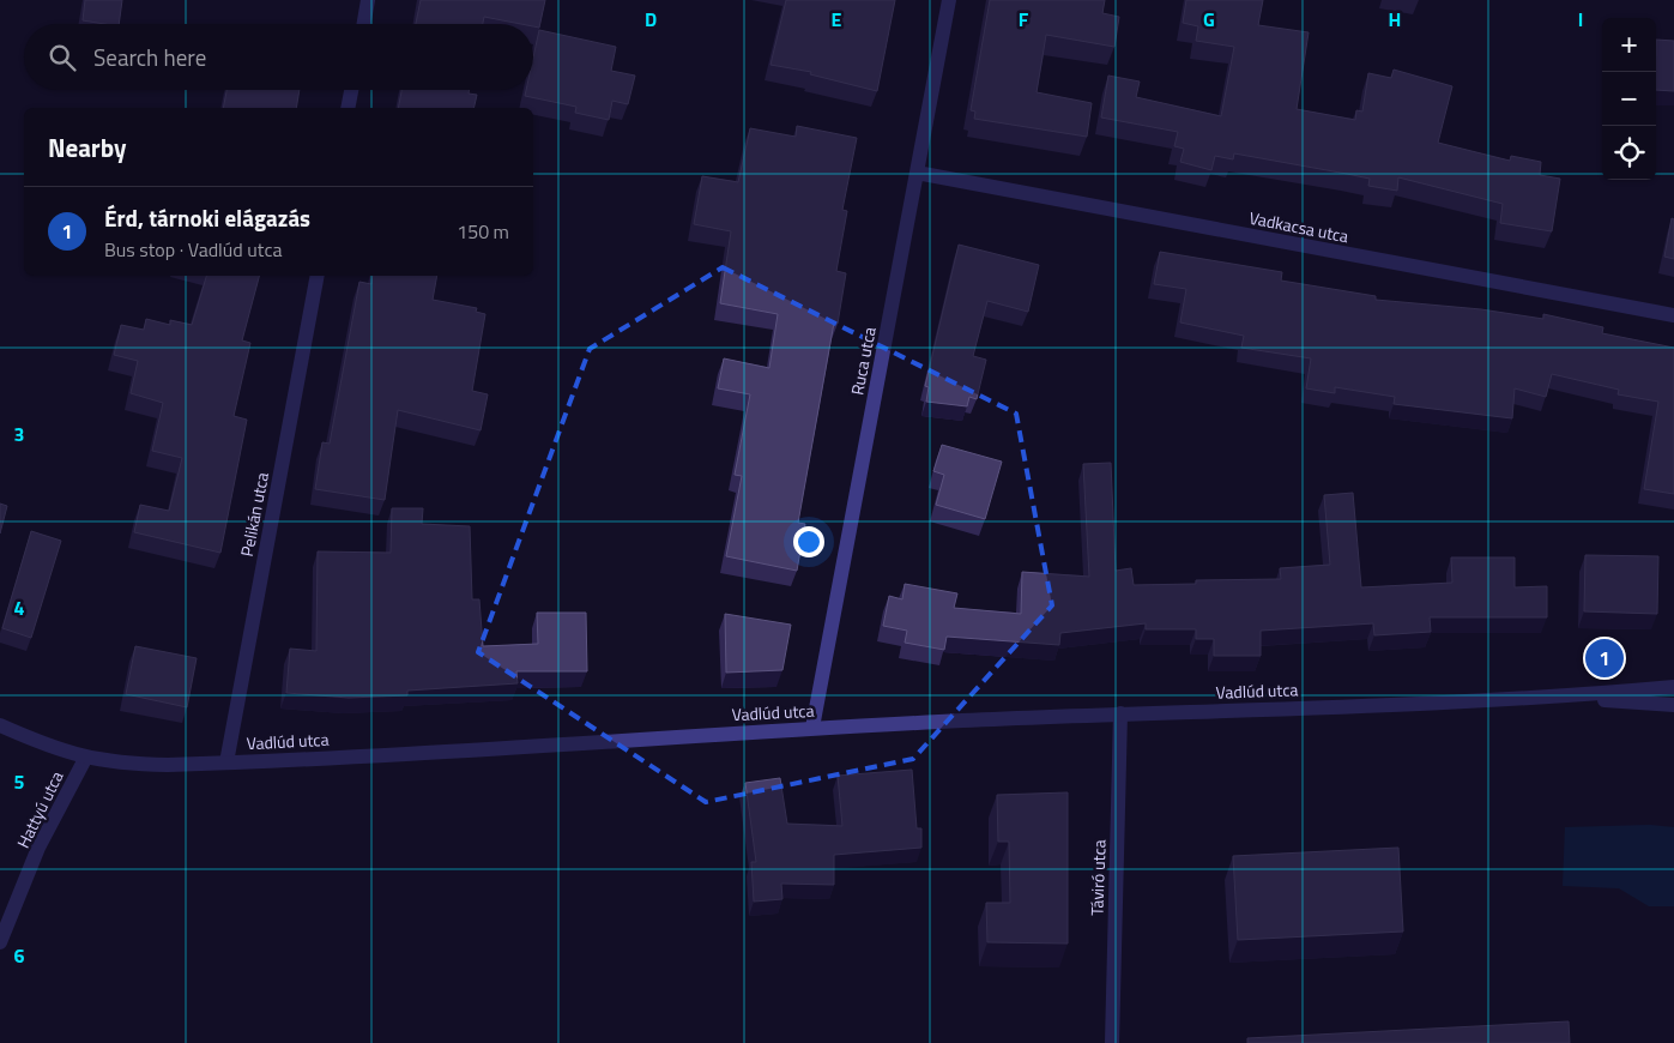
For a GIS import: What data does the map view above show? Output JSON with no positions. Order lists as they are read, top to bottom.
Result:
{
  "streets": {
    "street": [
      "Vadkacsa utca",
      "Ruca utca",
      "Pelikán utca",
      "Vadlúd utca",
      "Hattyú utca",
      "Táviró utca"
    ]
  },
  "crossings": [
    ["Vadkacsa utca", "Ruca utca"],
    ["Ruca utca", "Vadlúd utca"],
    ["Pelikán utca", "Vadlúd utca"],
    ["Vadlúd utca", "Hattyú utca"],
    ["Vadlúd utca", "Táviró utca"]
  ],
  "page": {
    "map_buttons": ["+", "−"],
    "search": "Search here",
    "heading": "Nearby",
    "list": [
      {
        "mark": "1",
        "name": "Érd, tárnoki elágazás",
        "note": "Bus stop · Vadlúd utca",
        "value": "150 m"
      }
    ],
    "pins": "1"
  },
  "grid": {
    "columns": [
      "D",
      "E",
      "F",
      "G",
      "H",
      "I"
    ],
    "rows": [
      "3",
      "4",
      "5",
      "6"
    ]
  }
}
